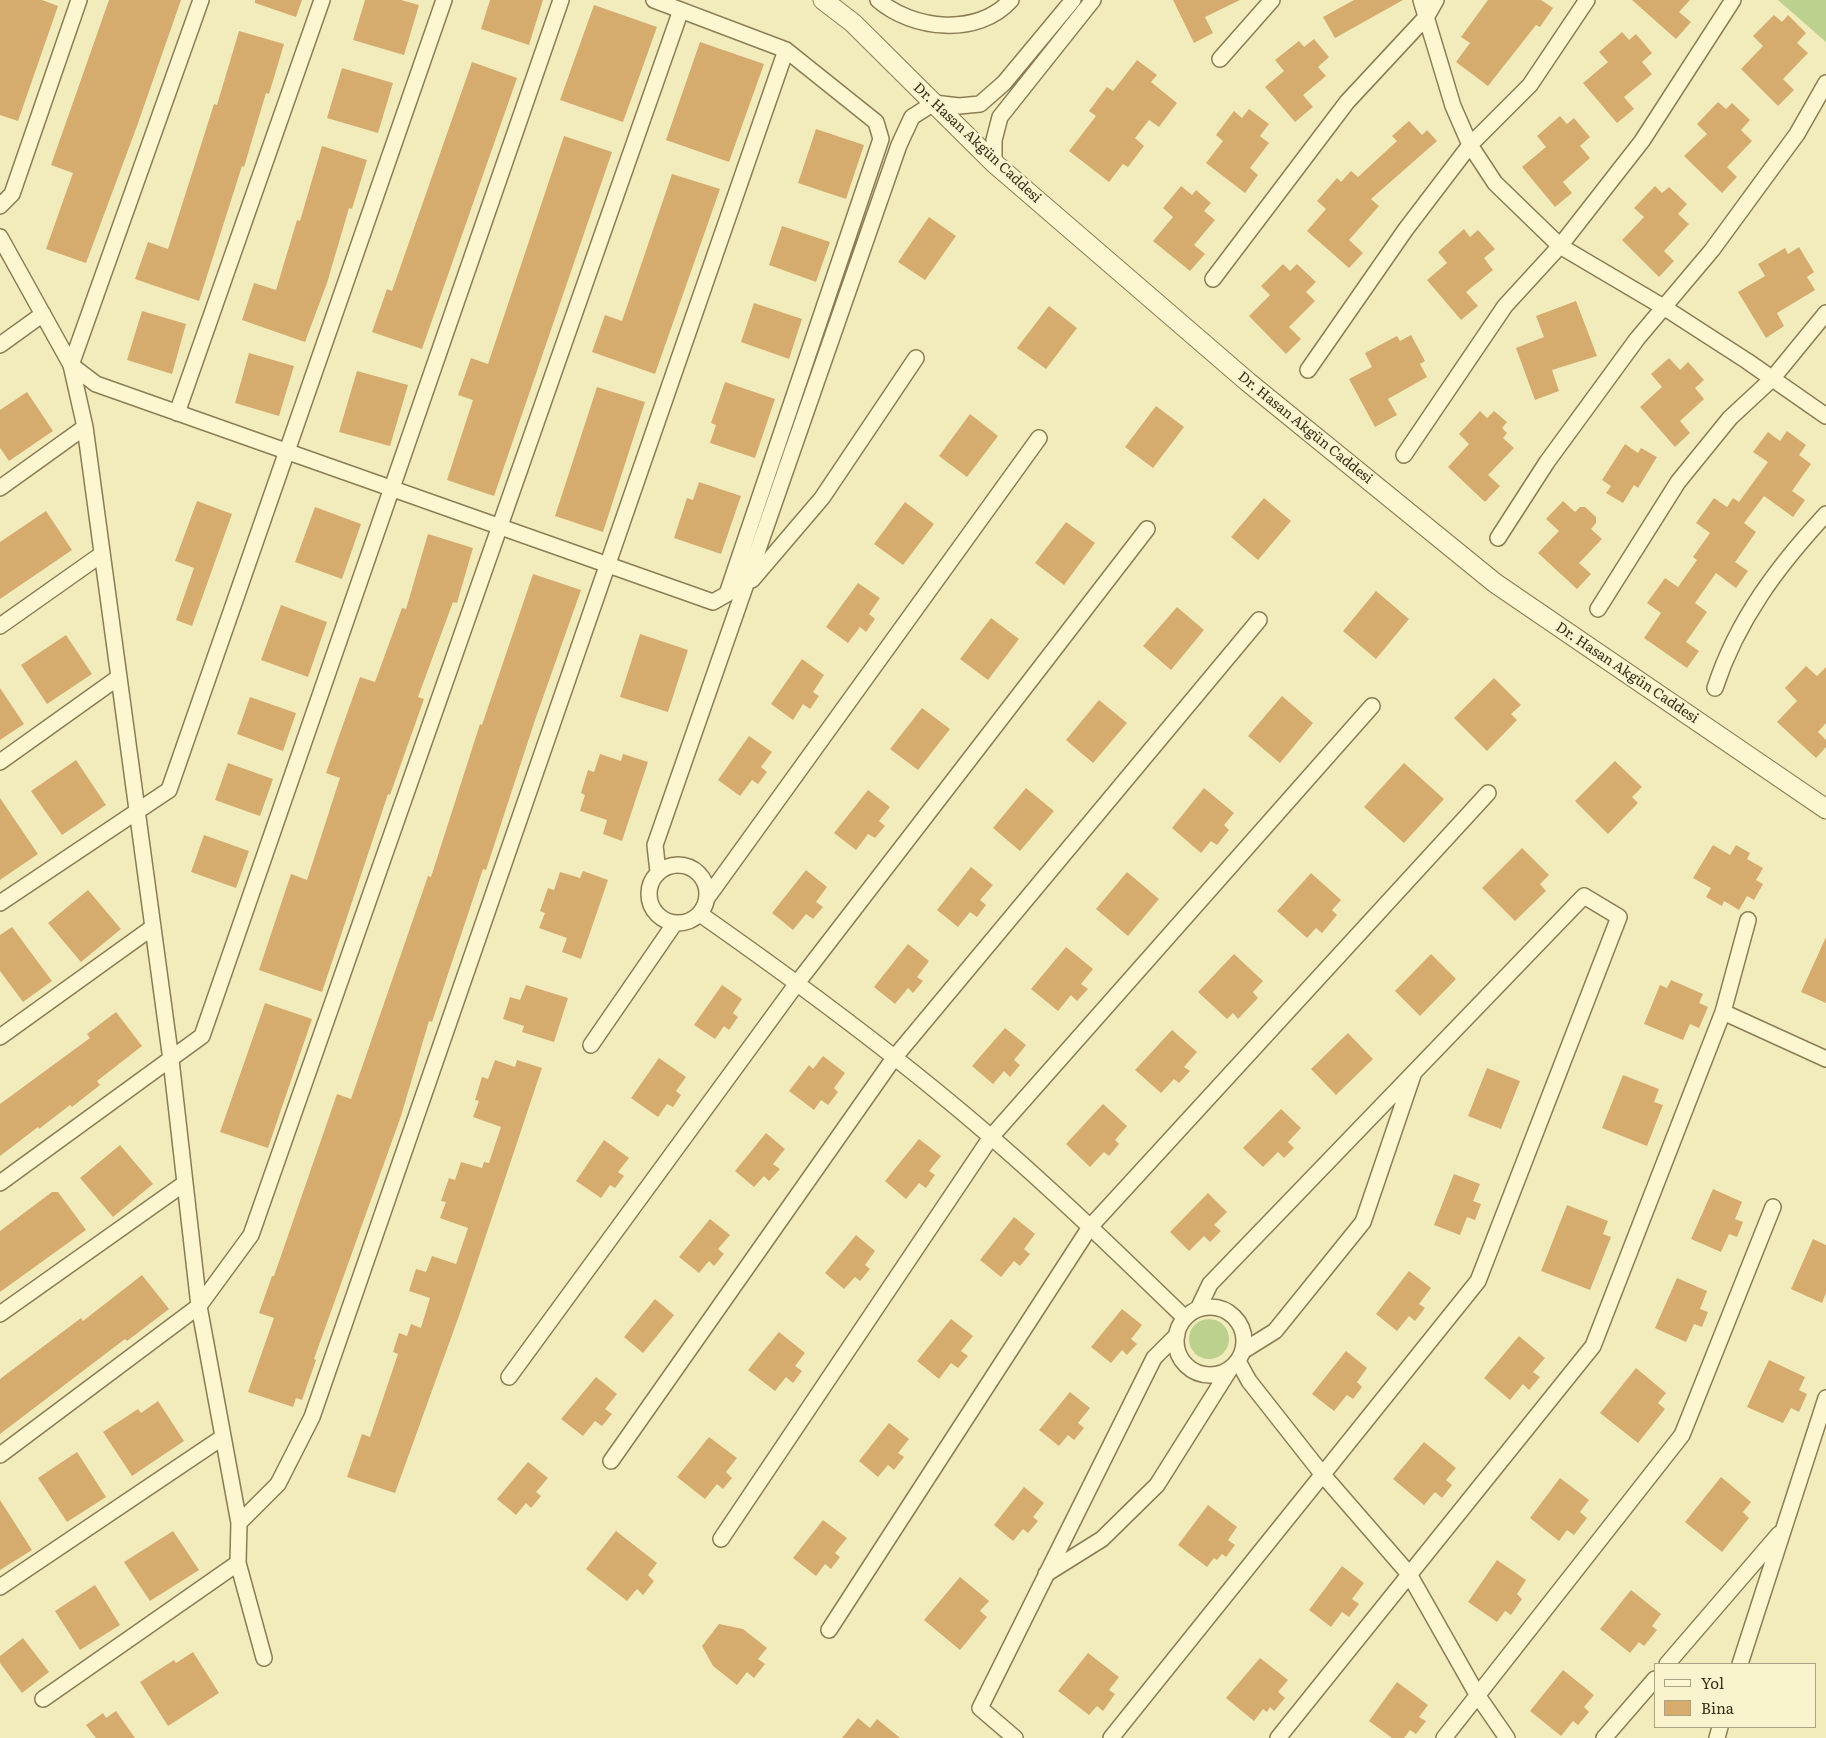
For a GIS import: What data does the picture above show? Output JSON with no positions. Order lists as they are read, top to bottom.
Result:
{
  "streets": {
    "street": ["Dr. Hasan Akgün Caddesi"]
  },
  "legend": ["Yol", "Bina"]
}
